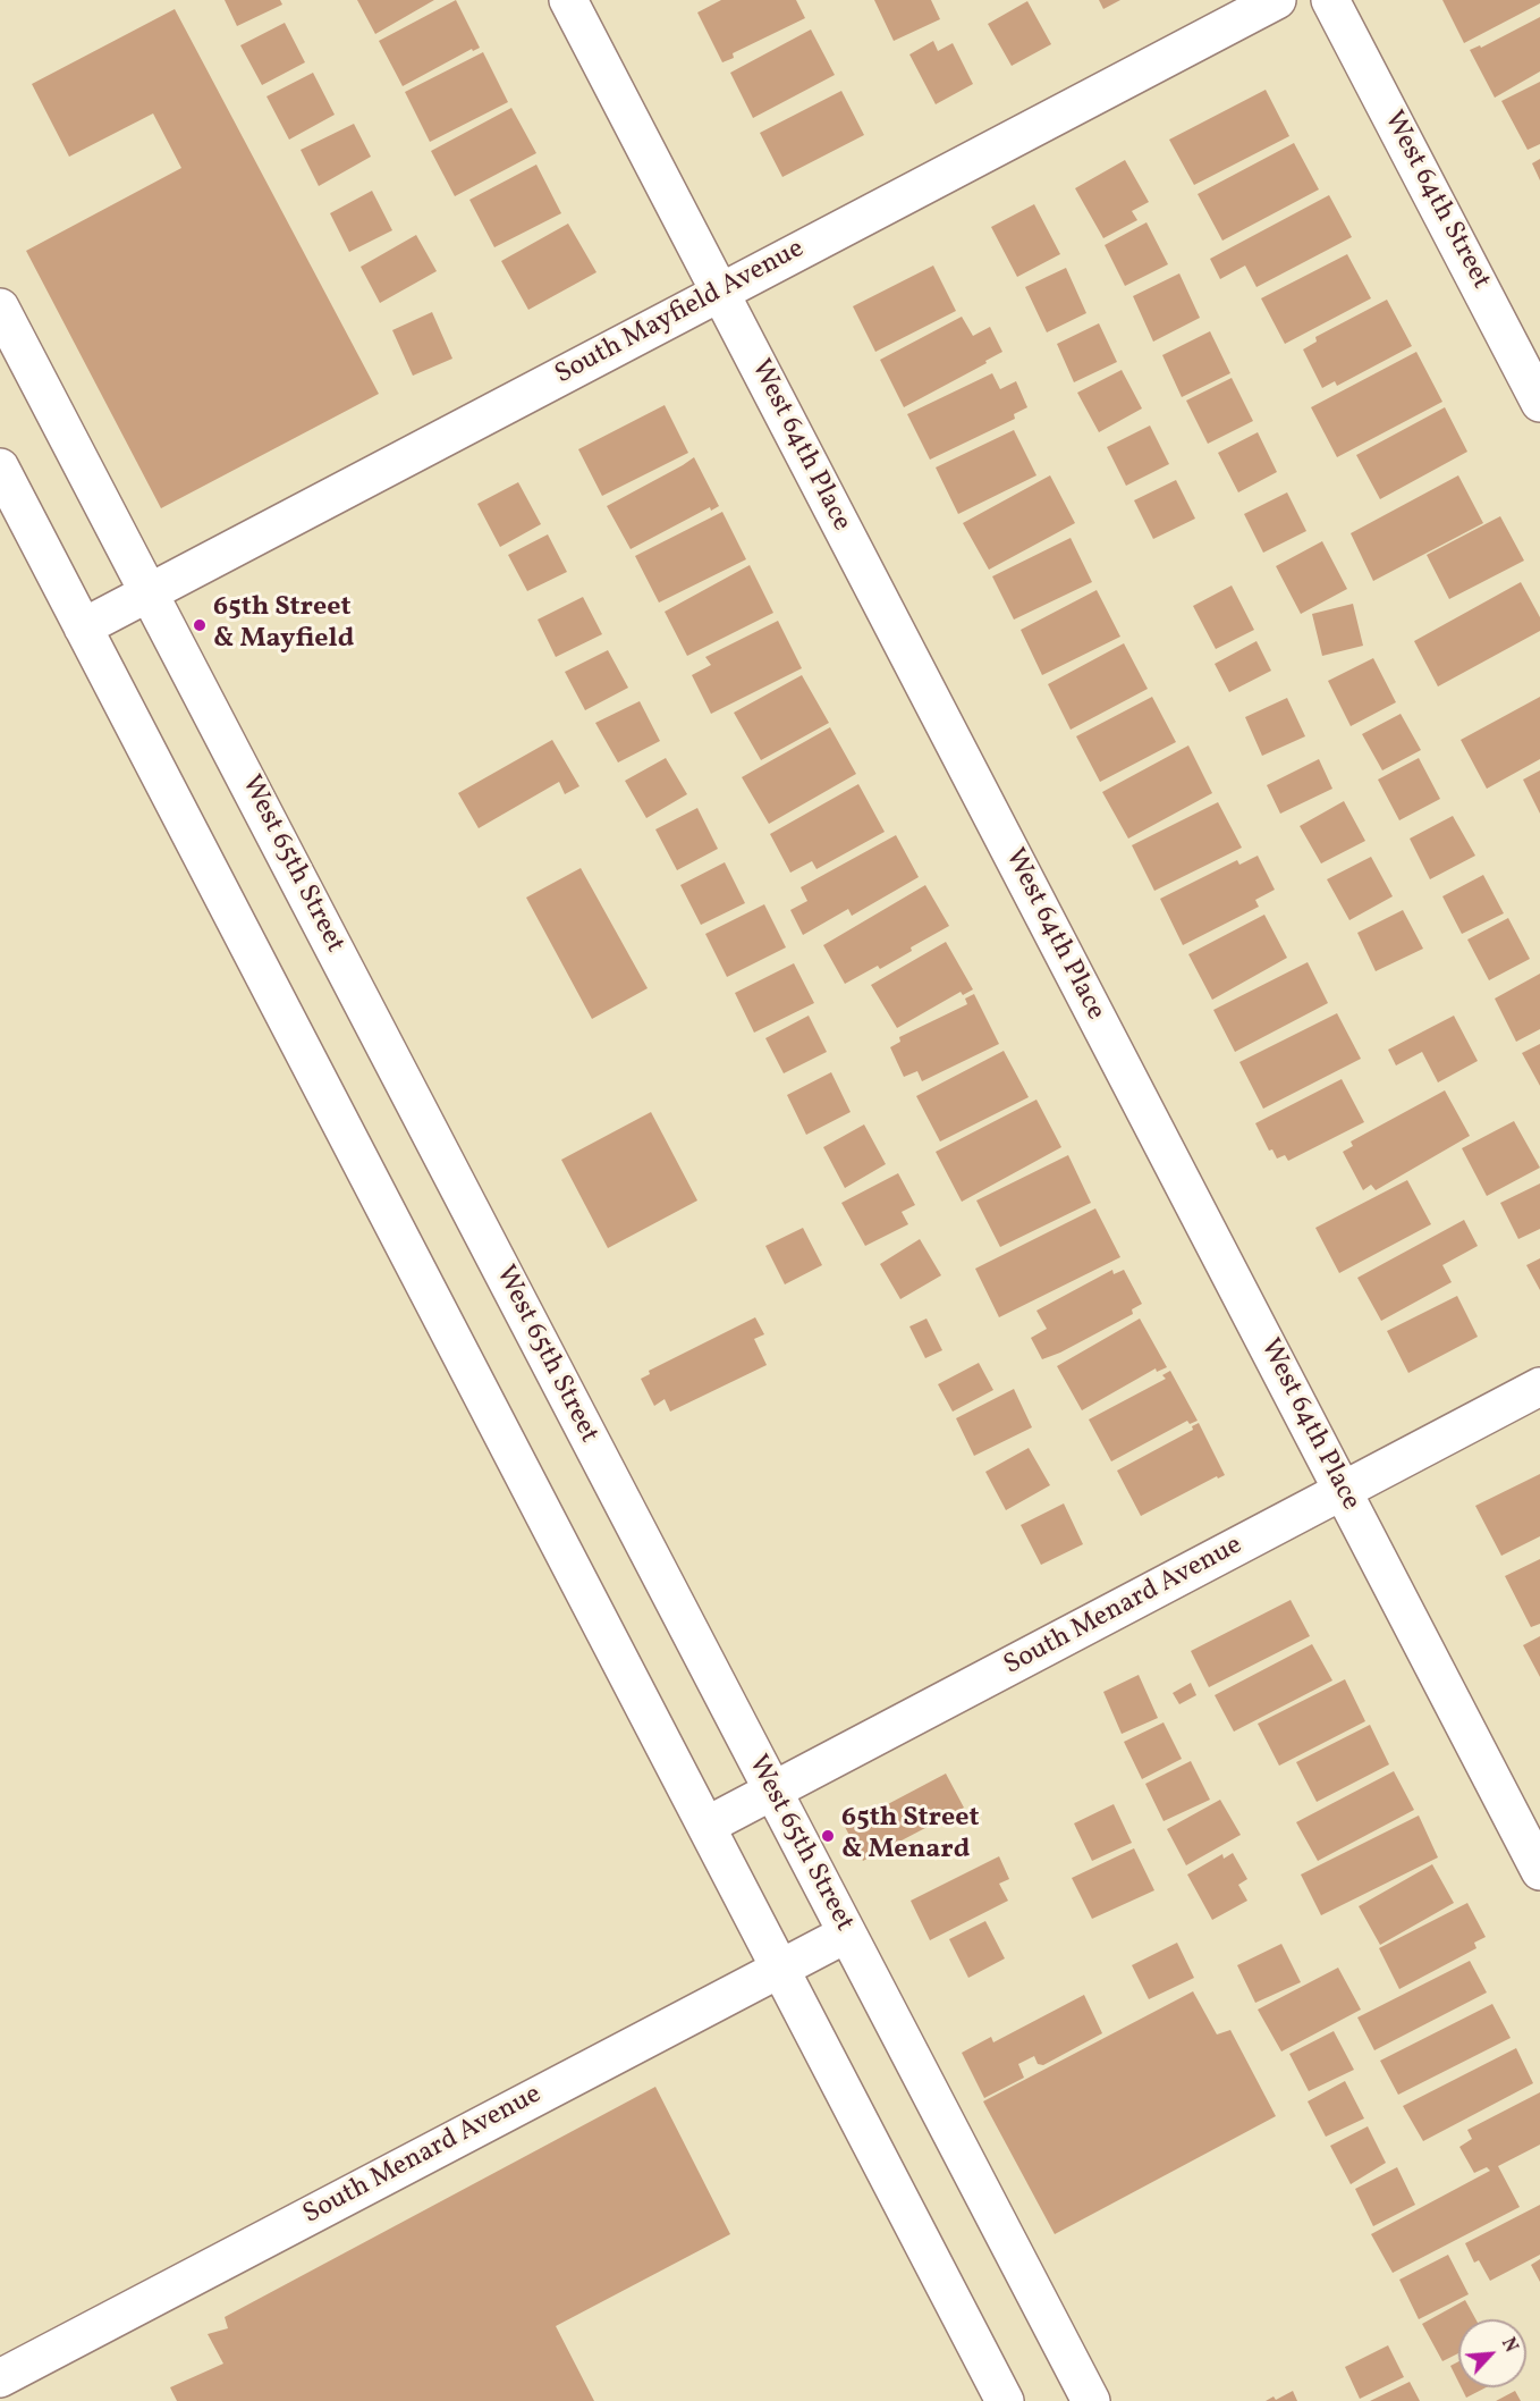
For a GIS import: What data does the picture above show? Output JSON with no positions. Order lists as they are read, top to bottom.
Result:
{
  "streets": {
    "street": [
      "West 64th Street",
      "South Mayfield Avenue",
      "West 64th Place",
      "West 65th Street",
      "South Menard Avenue"
    ]
  },
  "crossings": [
    ["South Mayfield Avenue", "West 64th Place"],
    ["South Mayfield Avenue", "West 65th Street"],
    ["West 64th Place", "South Menard Avenue"],
    ["West 65th Street", "South Menard Avenue"]
  ],
  "places": ["65th Street & Mayfield", "65th Street & Menard"],
  "north": "top right"
}
